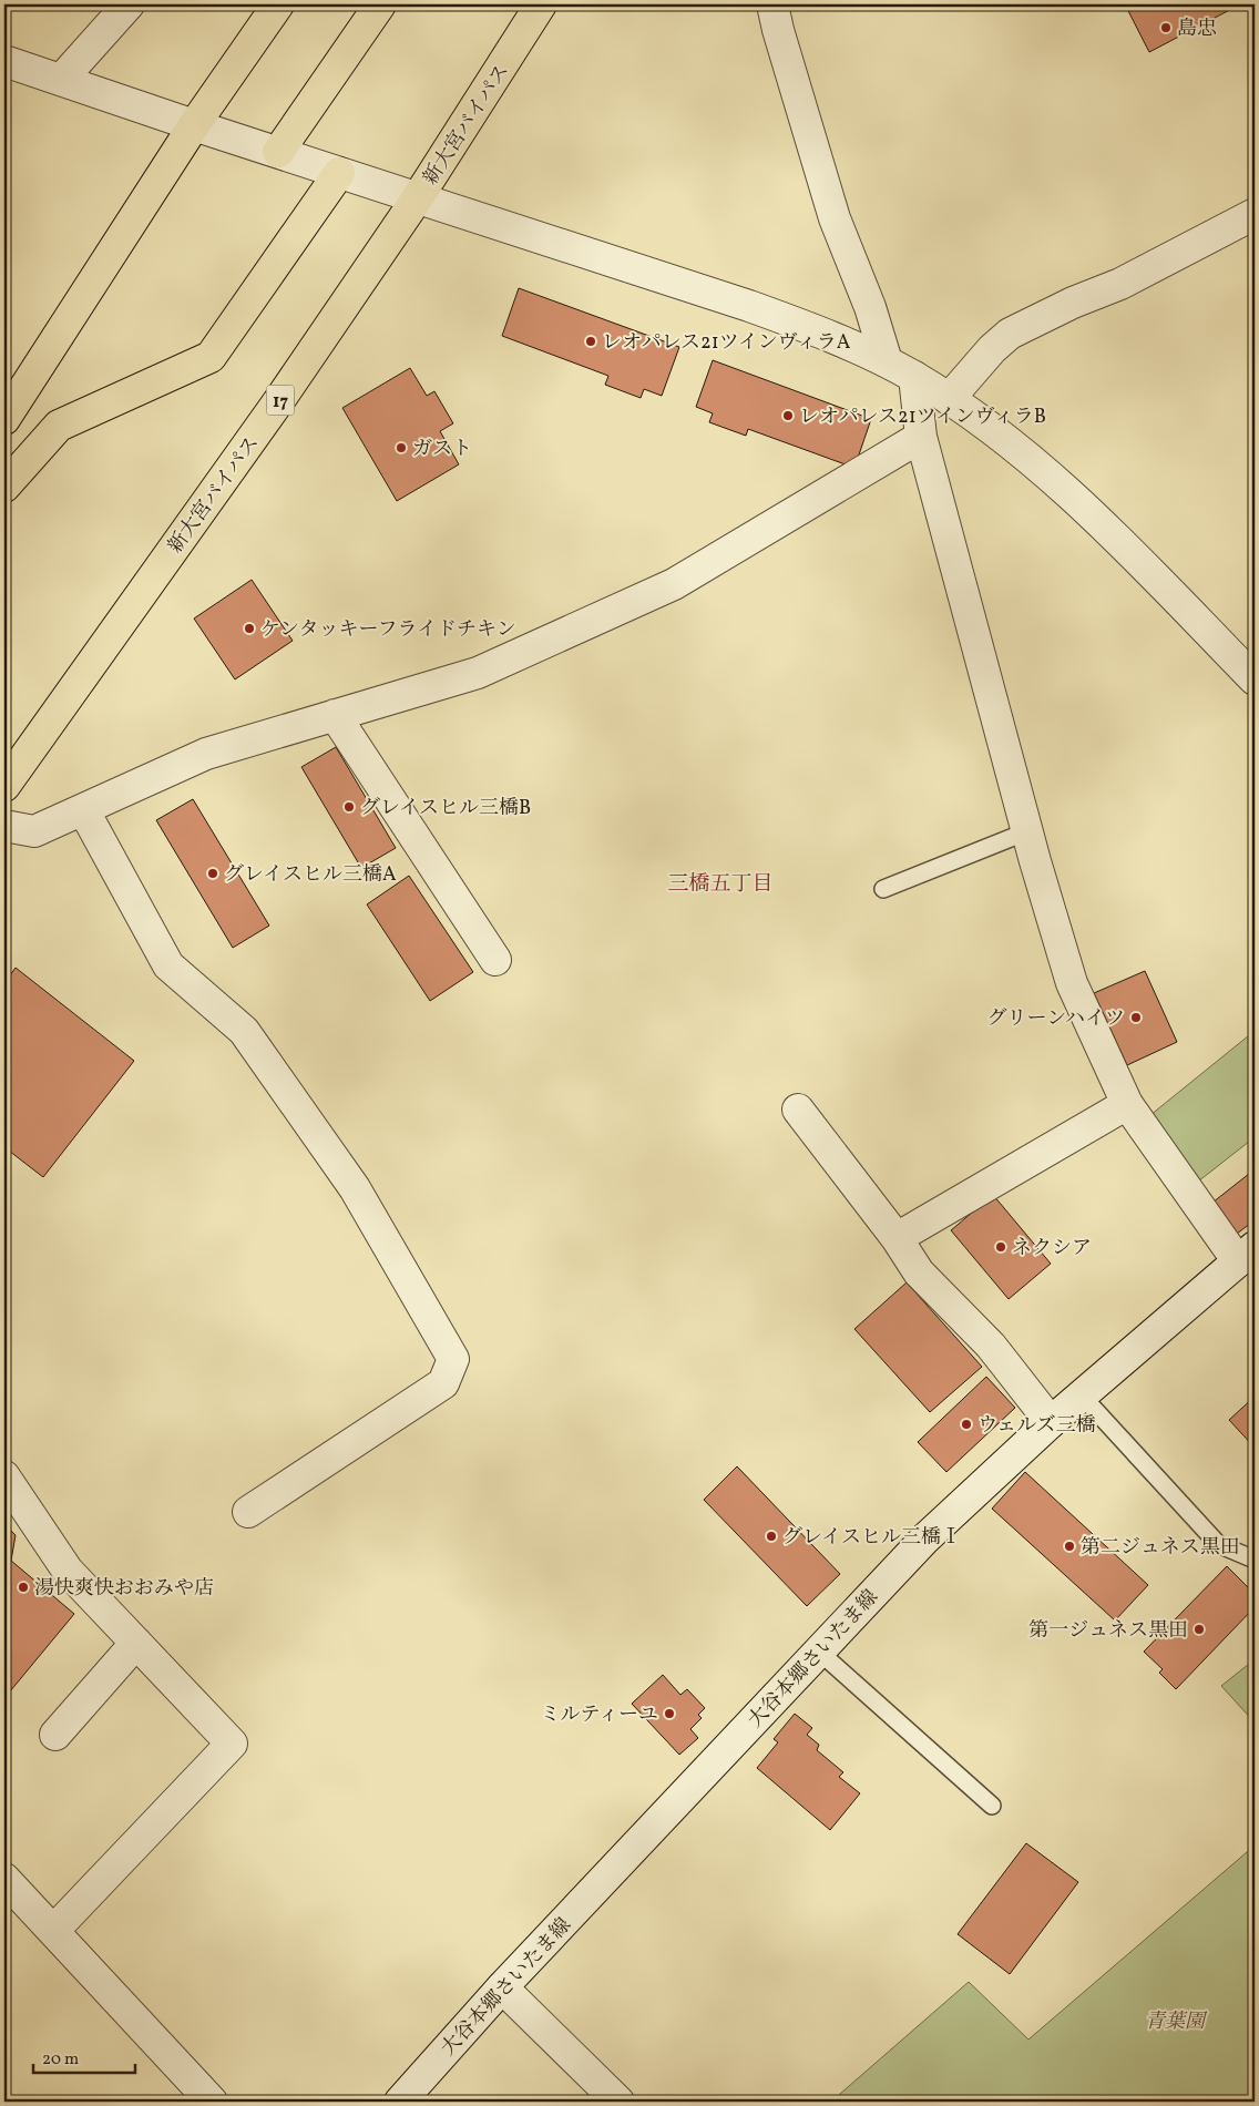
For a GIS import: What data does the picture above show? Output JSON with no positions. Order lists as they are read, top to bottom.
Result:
{
  "streets": {
    "highway": ["新大宮バイパス", "17"],
    "street": ["大谷本郷さいたま線"]
  },
  "districts": ["三橋五丁目"],
  "parks": ["青葉園"],
  "places": [
    "島忠",
    "レオパレス21ツインヴィラA",
    "レオパレス21ツインヴィラB",
    "ガスト",
    "ケンタッキーフライドチキン",
    "グレイスヒル三橋B",
    "グレイスヒル三橋A",
    "グリーンハイツ",
    "ネクシア",
    "ウェルズ三橋",
    "グレイスヒル三橋Ⅰ",
    "第二ジュネス黒田",
    "湯快爽快おおみや店",
    "第一ジュネス黒田",
    "ミルティーユ"
  ],
  "scale_bar": "20 m"
}
